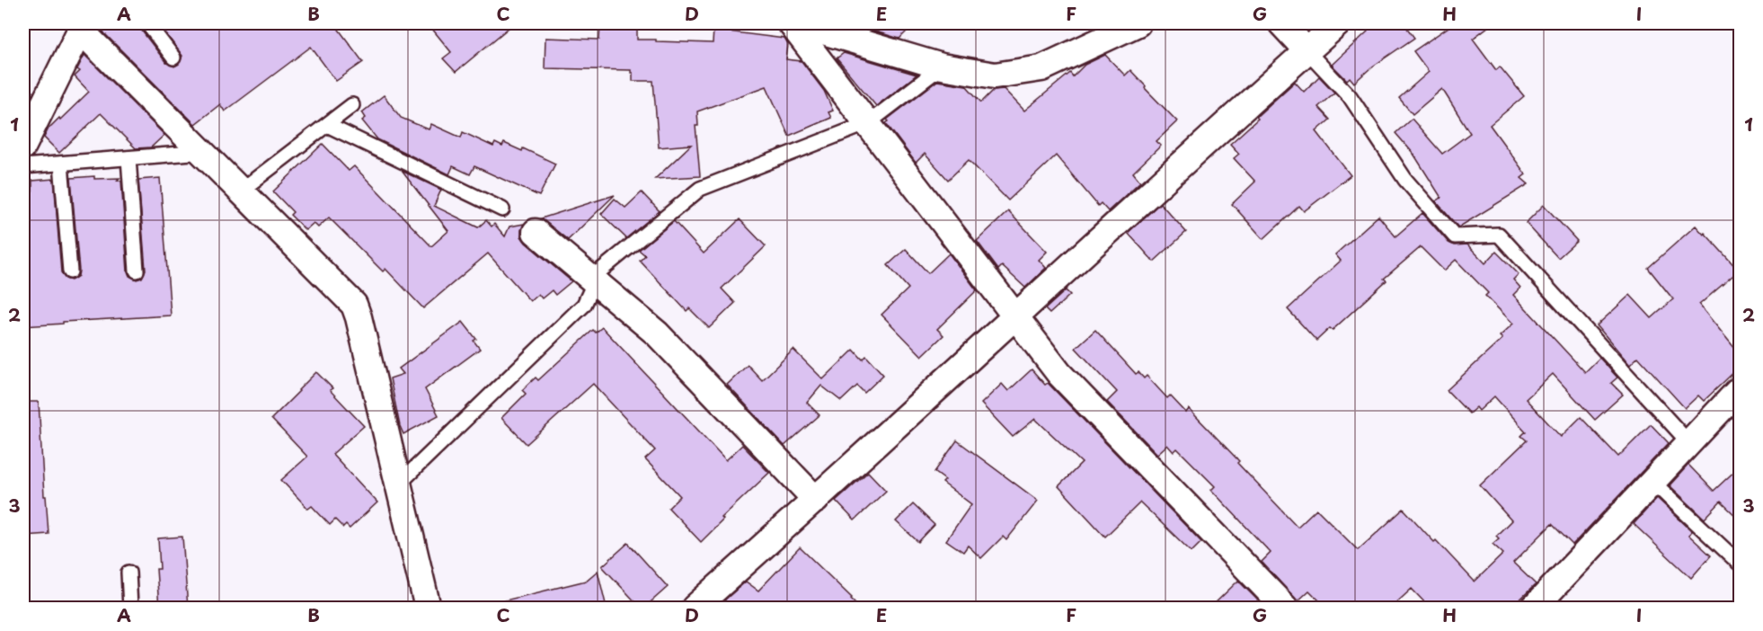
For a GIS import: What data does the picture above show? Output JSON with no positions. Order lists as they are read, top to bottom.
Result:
{
  "grid": {
    "columns": [
      "A",
      "B",
      "C",
      "D",
      "E",
      "F",
      "G",
      "H",
      "I"
    ],
    "rows": ["1", "2", "3"]
  }
}
